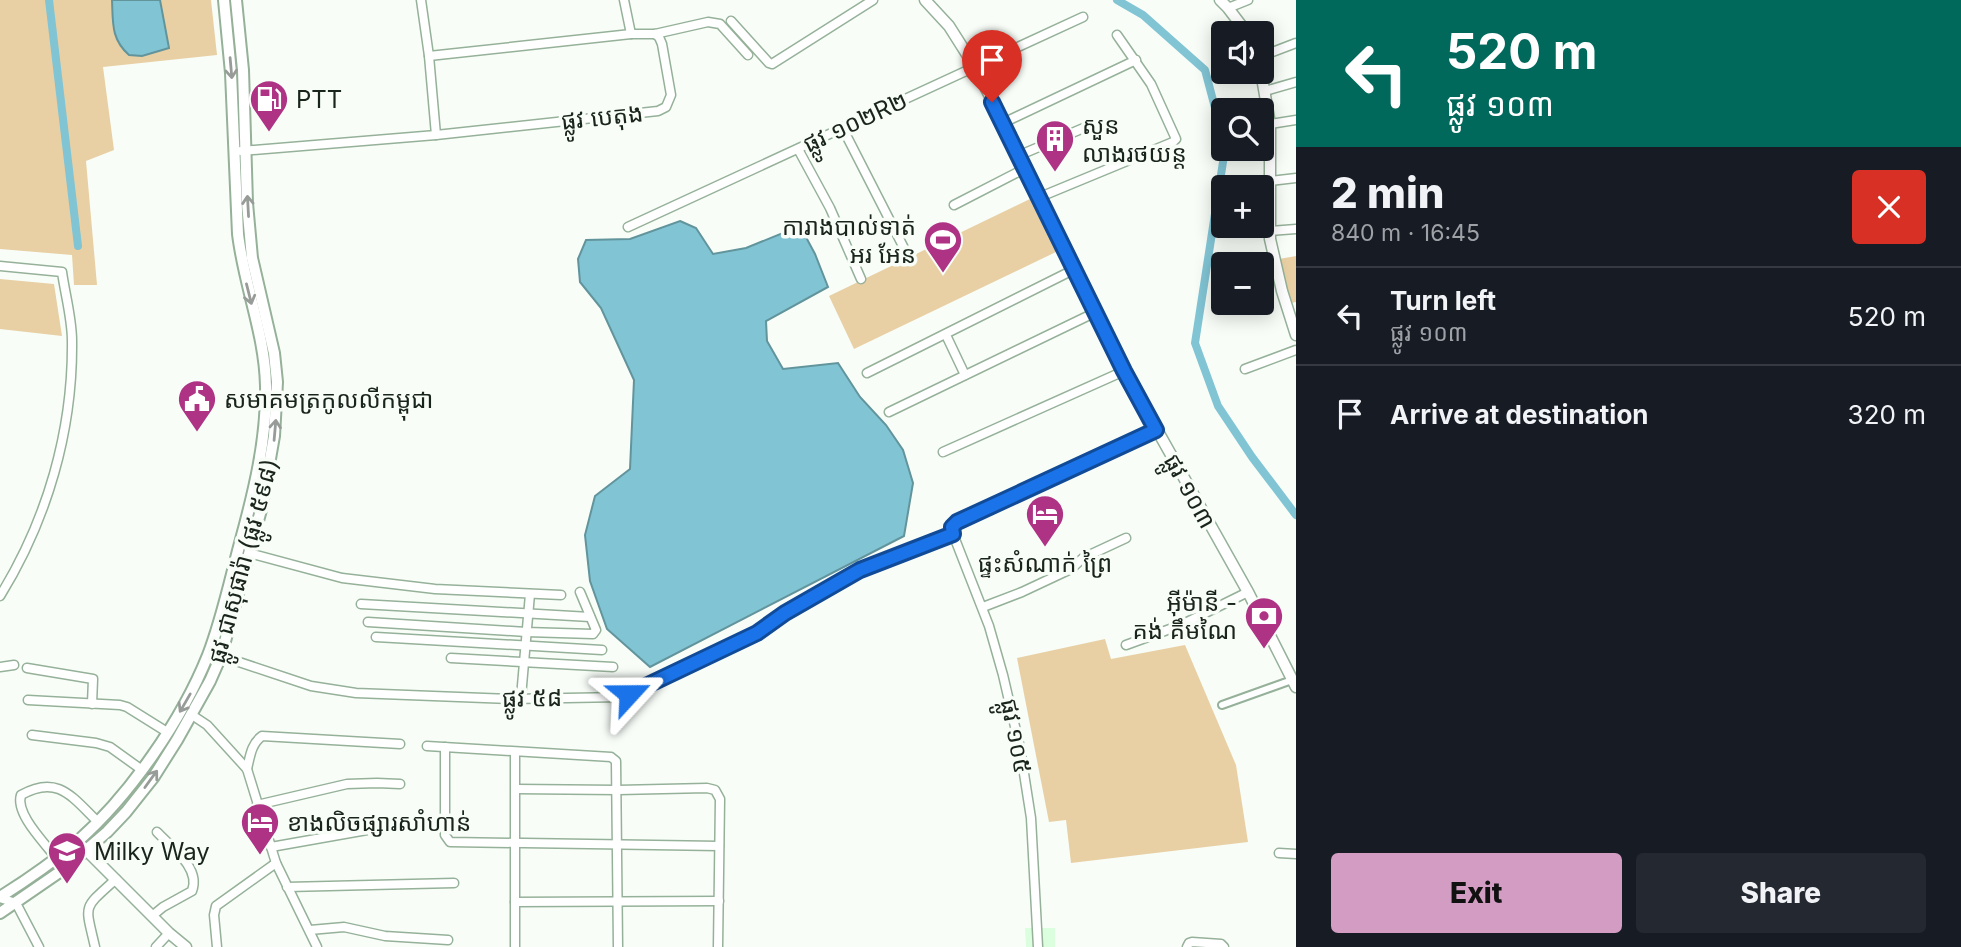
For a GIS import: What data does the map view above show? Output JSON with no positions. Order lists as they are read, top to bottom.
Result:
{
  "streets": {
    "main road": ["ផ្លូវ ជាសុផារ៉ា (ផ្លូវ ៥៩៨)"],
    "street": [
      "ផ្លូវ បេតុង",
      "ផ្លូវ ១០២R២",
      "ផ្លូវ ១០៣",
      "ផ្លូវ ៥៨",
      "ផ្លូវ ១០៥"
    ]
  },
  "crossings": [
    ["ផ្លូវ បេតុង", "ផ្លូវ ជាសុផារ៉ា (ផ្លូវ ៥៩៨)"],
    ["ផ្លូវ ១០២R២", "ផ្លូវ ១០៣"],
    ["ផ្លូវ ១០៣", "ផ្លូវ ៥៨"],
    ["ផ្លូវ ជាសុផារ៉ា (ផ្លូវ ៥៩៨)", "ផ្លូវ ៥៨"],
    ["ផ្លូវ ៥៨", "ផ្លូវ ១០៥"]
  ],
  "places": {
    "fuel station": ["PTT"],
    "building": ["សួន លាងរថយន្ត"],
    "sports": ["ការាងបាល់ទាត់ អរ អែន"],
    "public building": ["សមាគមត្រកូលលីកម្ពុជា"],
    "hotel": ["ផ្ទះសំណាក់ ព្រៃ", "ខាងលិចផ្សារសាំហាន់"],
    "bank": ["អ៊ីម៉ានី - គង់ គឹមណៃ"],
    "school or university": ["Milky Way"]
  },
  "page": {
    "turn": ["520 m", "ផ្លូវ ១០៣"],
    "map_buttons": ["+", "−"],
    "heading": ["2 min", "840 m · 16:45"],
    "list": [
      {
        "name": "Turn left",
        "note": "ផ្លូវ ១០៣",
        "value": "520 m"
      },
      {
        "name": "Arrive at destination",
        "value": "320 m"
      }
    ],
    "buttons": ["Exit", "Share"]
  }
}
